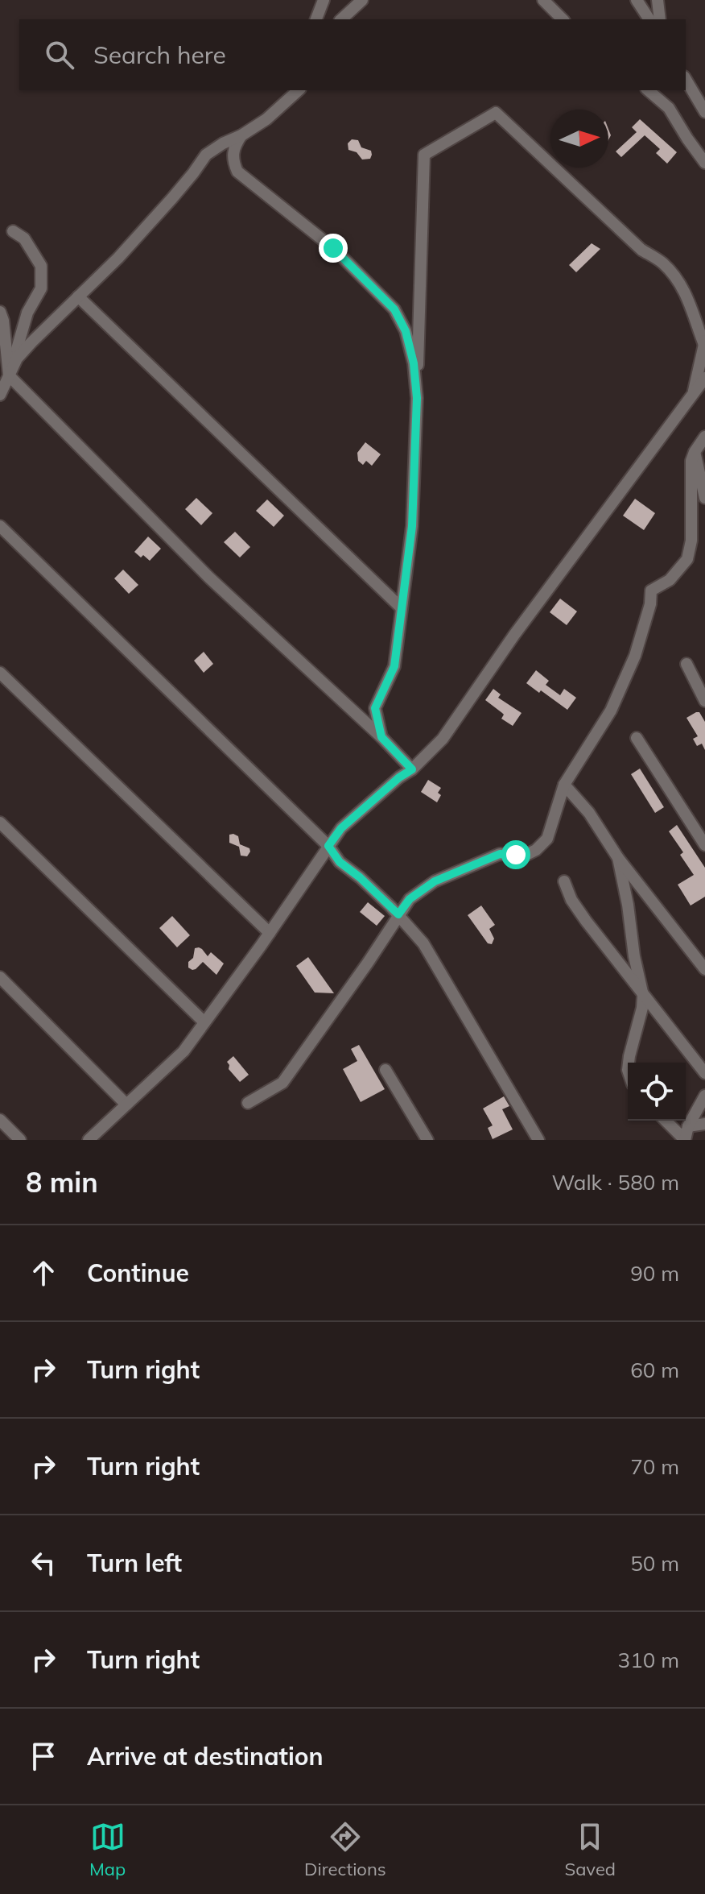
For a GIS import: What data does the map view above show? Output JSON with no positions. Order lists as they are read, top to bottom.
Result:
{
  "north": "right",
  "page": {
    "search": "Search here",
    "heading": ["8 min", "Walk · 580 m"],
    "list": [
      ["Continue", "90 m"],
      ["Turn right", "60 m"],
      ["Turn right", "70 m"],
      ["Turn left", "50 m"],
      ["Turn right", "310 m"],
      "Arrive at destination"
    ],
    "nav": ["Map", "Directions", "Saved"]
  }
}
